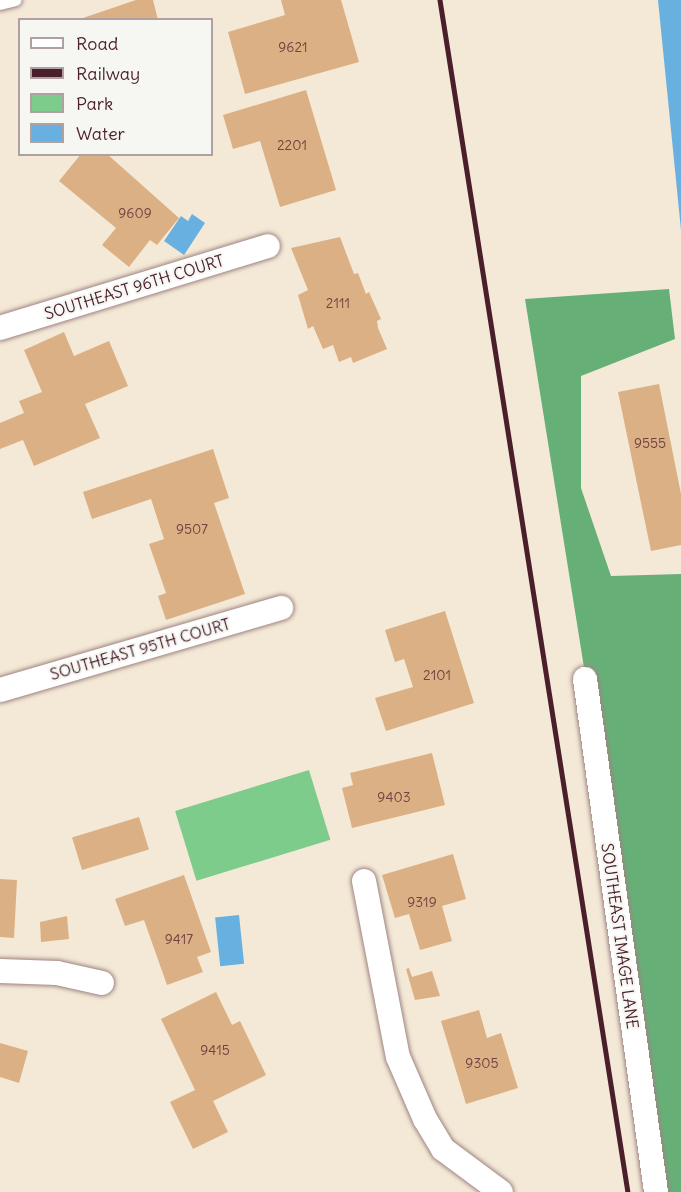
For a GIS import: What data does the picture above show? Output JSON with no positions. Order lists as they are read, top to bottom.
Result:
{
  "streets": {
    "street": ["SOUTHEAST 96TH COURT", "SOUTHEAST 95TH COURT", "SOUTHEAST IMAGE LANE"]
  },
  "house_numbers": [
    "9621",
    "2201",
    "9609",
    "2111",
    "9555",
    "9507",
    "2101",
    "9403",
    "9319",
    "9417",
    "9415",
    "9305"
  ],
  "legend": [
    "Road",
    "Railway",
    "Park",
    "Water"
  ]
}
